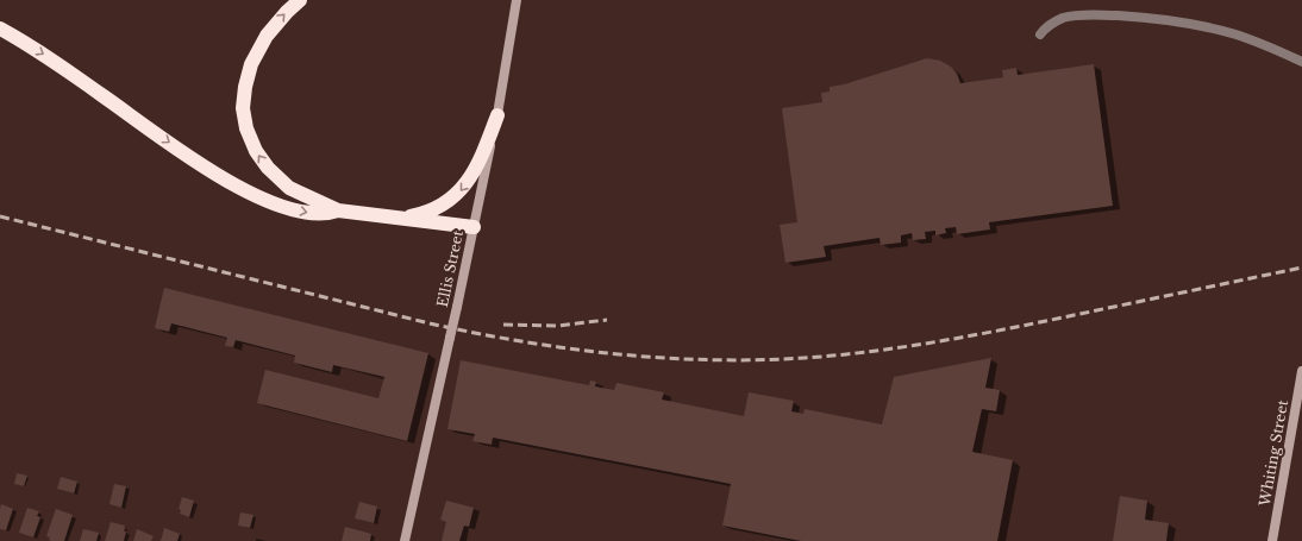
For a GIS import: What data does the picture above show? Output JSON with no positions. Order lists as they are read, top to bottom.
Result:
{
  "streets": {
    "street": ["Ellis Street", "Whiting Street"]
  }
}
